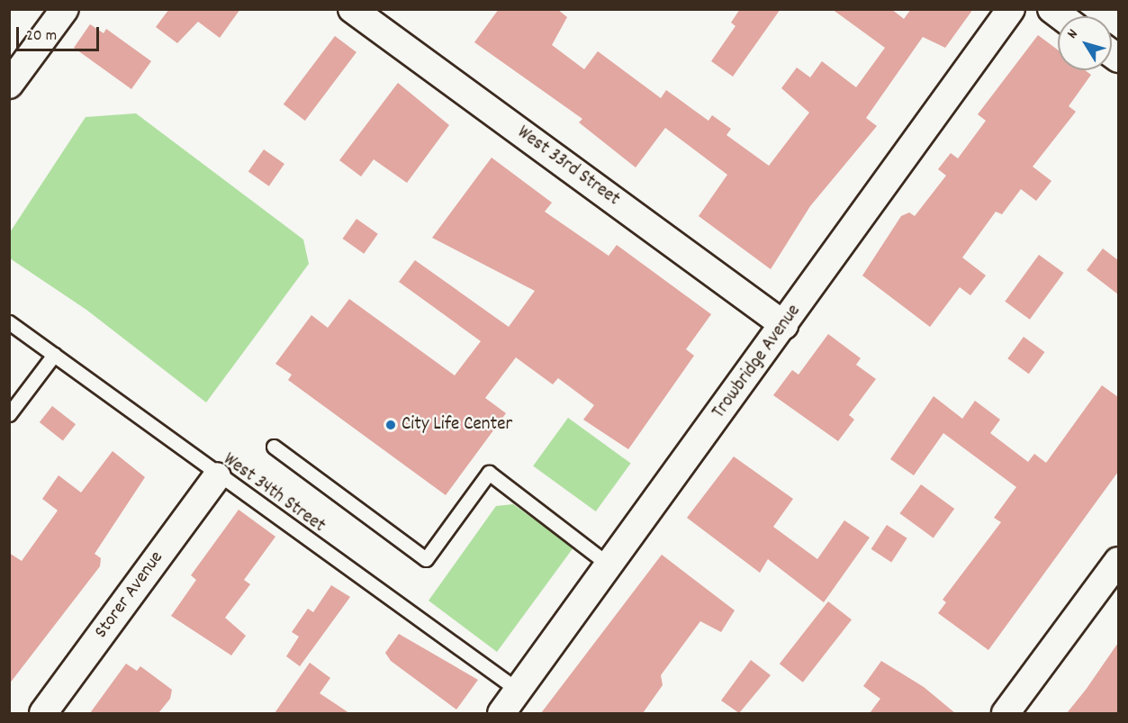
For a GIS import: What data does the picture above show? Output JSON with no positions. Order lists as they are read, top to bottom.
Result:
{
  "streets": {
    "street": ["West 33rd Street", "Trowbridge Avenue", "Storer Avenue"],
    "lane": ["West 34th Street"]
  },
  "crossings": [
    ["West 33rd Street", "Trowbridge Avenue"],
    ["Trowbridge Avenue", "West 34th Street"],
    ["West 34th Street", "Storer Avenue"]
  ],
  "places": ["City Life Center"],
  "scale_bar": "20 m",
  "north": "top left"
}
